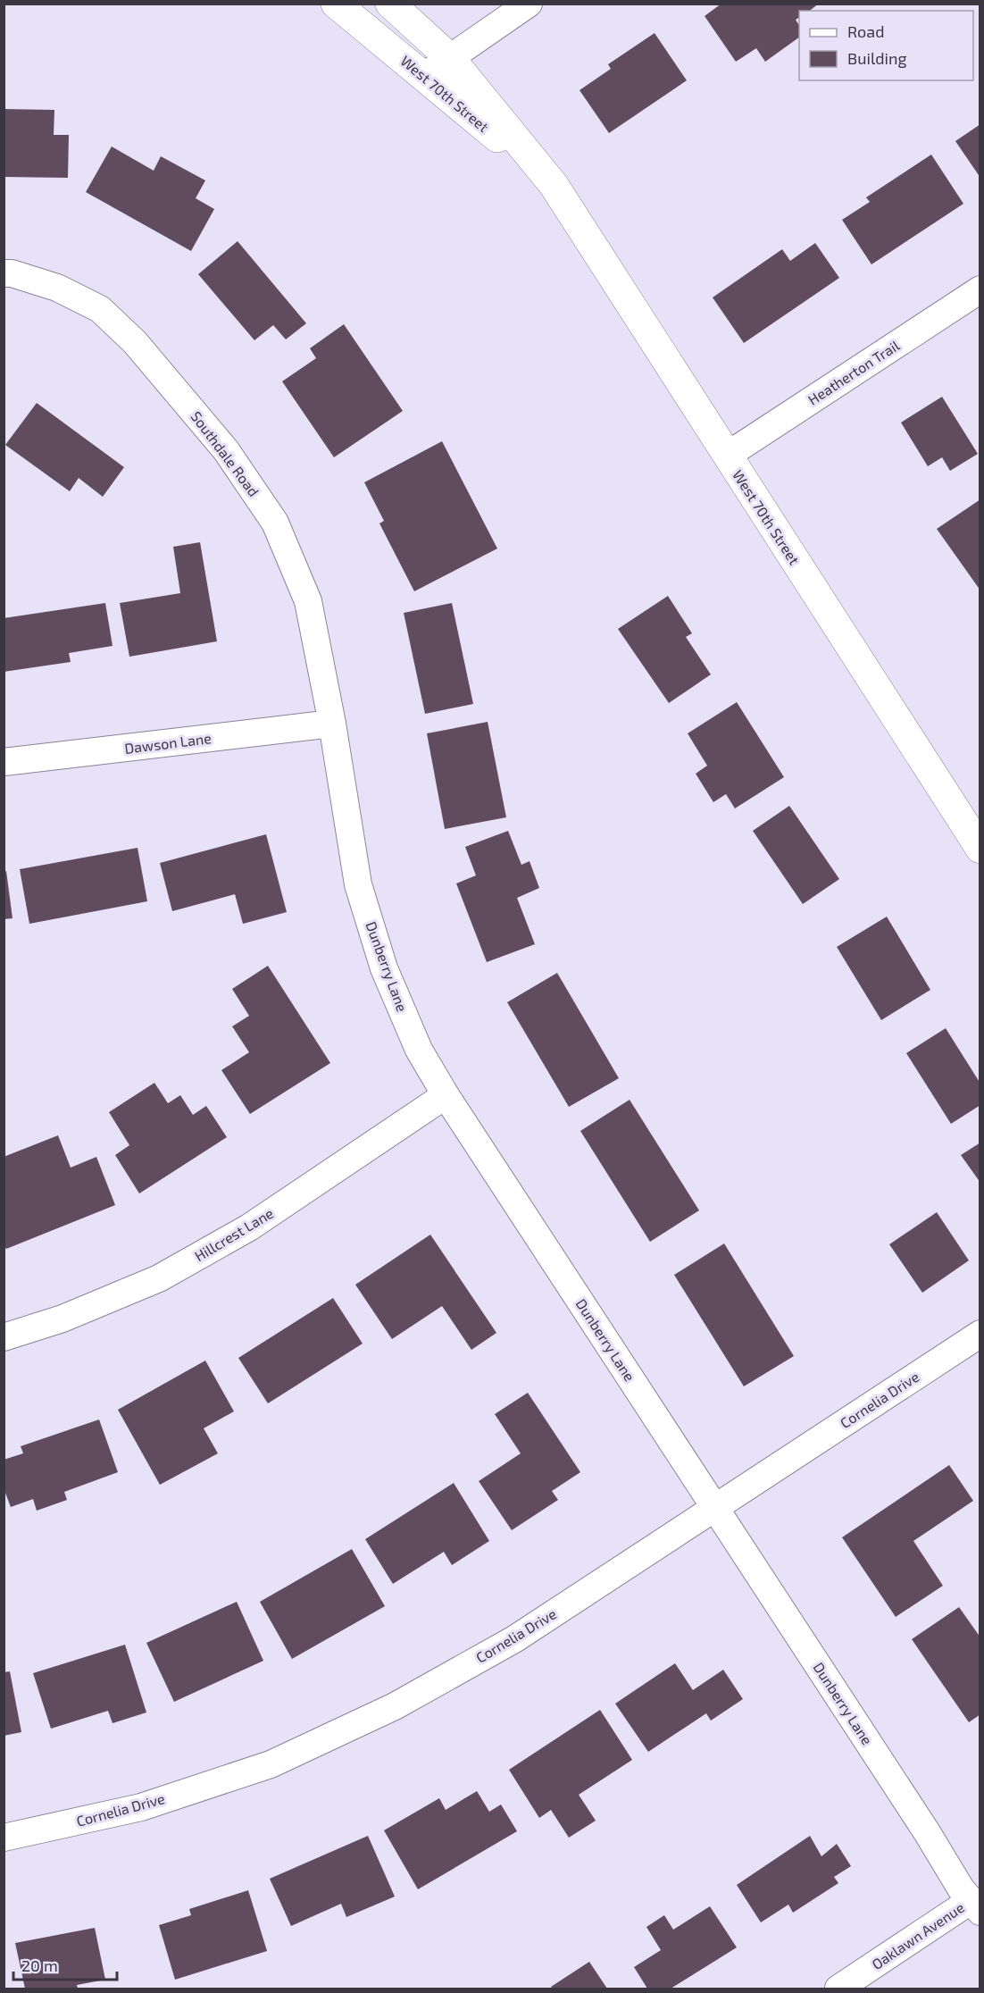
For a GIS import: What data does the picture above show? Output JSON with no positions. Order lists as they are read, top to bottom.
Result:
{
  "streets": {
    "street": [
      "West 70th Street",
      "Heatherton Trail",
      "Southdale Road",
      "Dawson Lane",
      "Dunberry Lane",
      "Hillcrest Lane",
      "Cornelia Drive",
      "Oaklawn Avenue"
    ]
  },
  "crossings": [
    ["West 70th Street", "Heatherton Trail"],
    ["Southdale Road", "Dawson Lane"],
    ["Southdale Road", "Dunberry Lane"],
    ["Dawson Lane", "Dunberry Lane"],
    ["Dunberry Lane", "Hillcrest Lane"],
    ["Dunberry Lane", "Cornelia Drive"],
    ["Dunberry Lane", "Oaklawn Avenue"]
  ],
  "legend": ["Road", "Building"],
  "scale_bar": "20 m"
}
